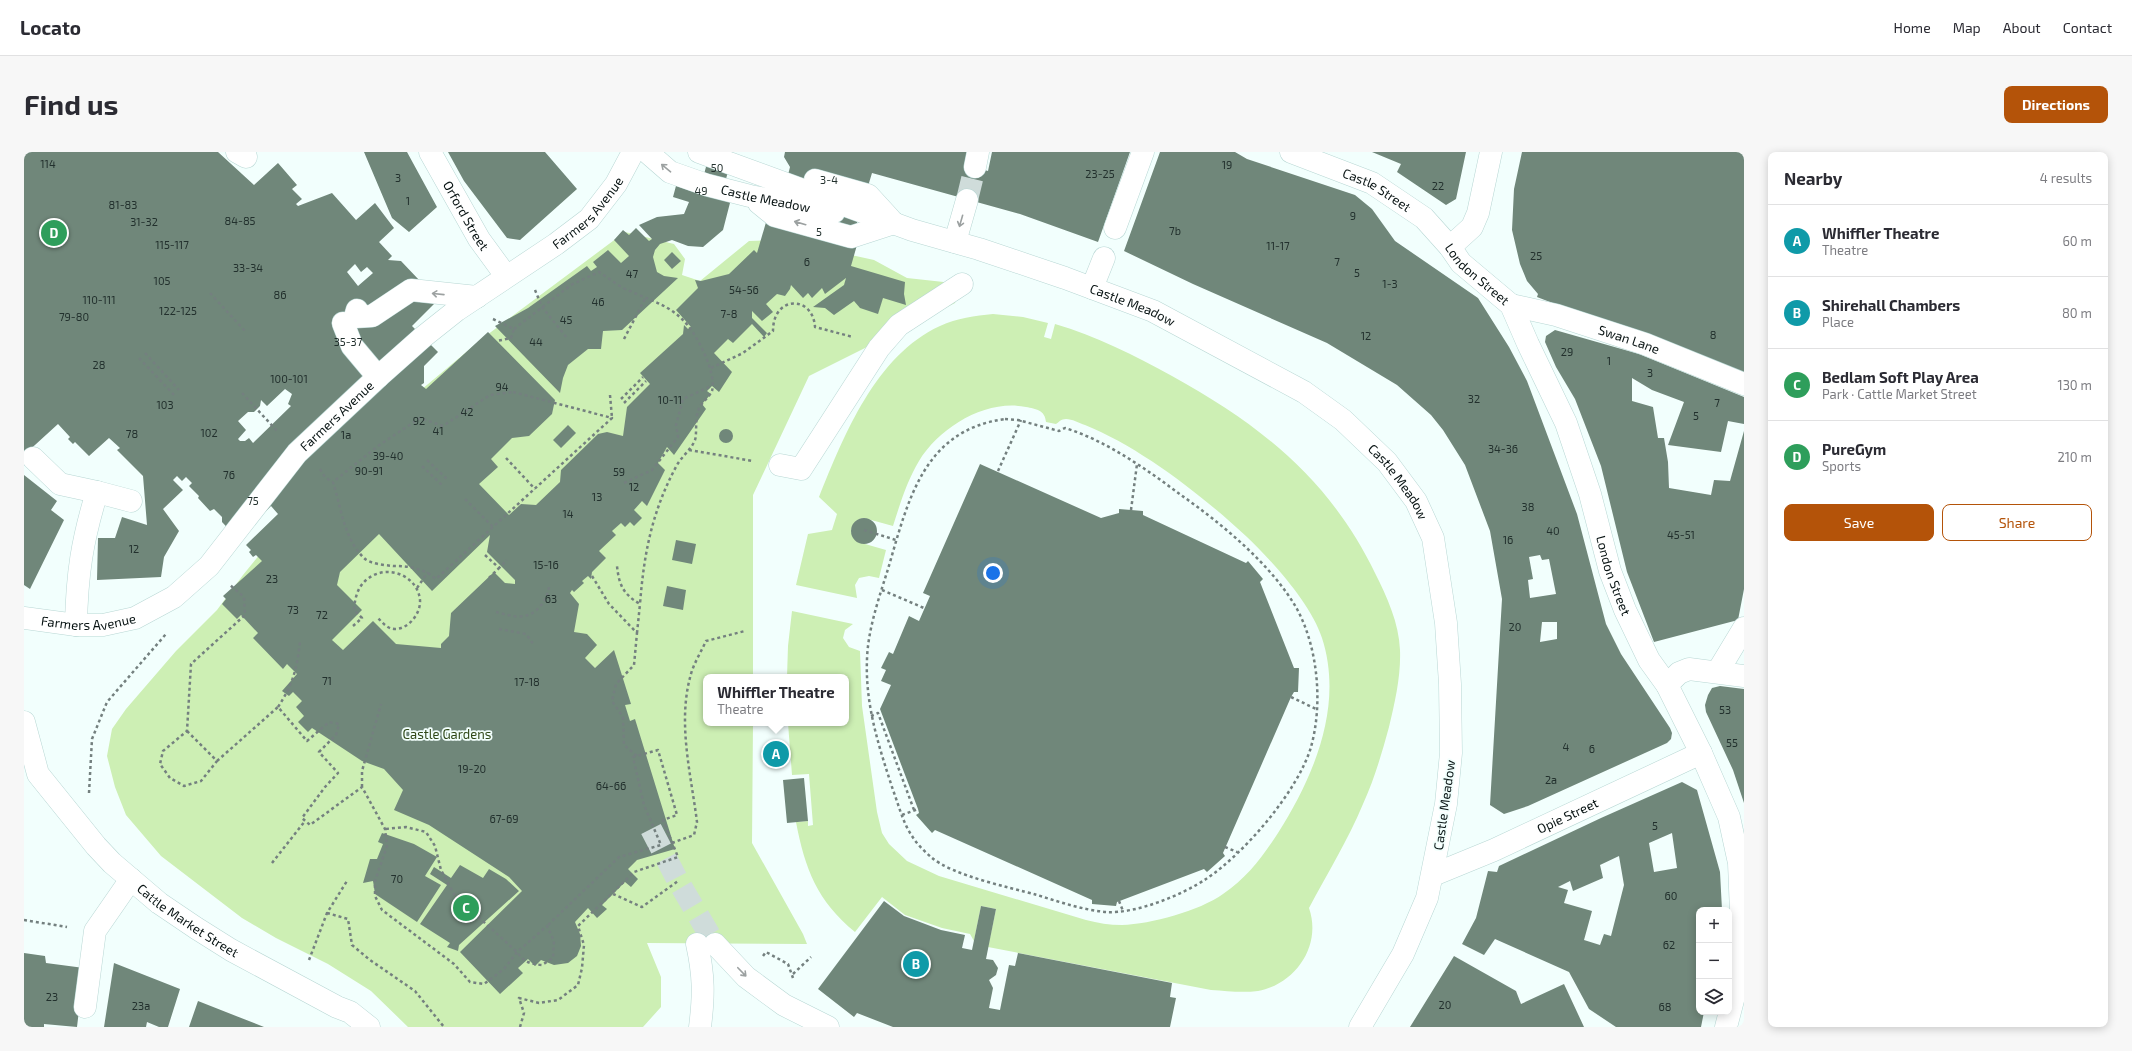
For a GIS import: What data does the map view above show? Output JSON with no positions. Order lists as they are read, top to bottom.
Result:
{
  "streets": {
    "street": [
      "Castle Street",
      "Castle Meadow",
      "Farmers Avenue",
      "Orford Street",
      "London Street",
      "Swan Lane",
      "Opie Street",
      "Cattle Market Street"
    ]
  },
  "crossings": [
    ["Castle Street", "London Street"],
    ["Castle Meadow", "Opie Street"],
    ["Farmers Avenue", "Orford Street"],
    ["London Street", "Swan Lane"],
    ["London Street", "Opie Street"]
  ],
  "parks": ["Castle Gardens"],
  "house_numbers": [
    "114",
    "19",
    "50",
    "23-25",
    "3",
    "3-4",
    "22",
    "49",
    "1",
    "81-83",
    "9",
    "84-85",
    "31-32",
    "7b",
    "5",
    "115-117",
    "11-17",
    "25",
    "6",
    "7",
    "33-34",
    "5",
    "47",
    "105",
    "1-3",
    "54-56",
    "86",
    "110-111",
    "46",
    "122-125",
    "7-8",
    "79-80",
    "45",
    "8",
    "12",
    "35-37",
    "44",
    "29",
    "1",
    "28",
    "3",
    "100-101",
    "94",
    "32",
    "10-11",
    "7",
    "103",
    "42",
    "5",
    "92",
    "41",
    "102",
    "78",
    "1a",
    "34-36",
    "39-40",
    "90-91",
    "59",
    "76",
    "12",
    "13",
    "75",
    "38",
    "14",
    "40",
    "45-51",
    "16",
    "12",
    "15-16",
    "23",
    "63",
    "73",
    "72",
    "20",
    "71",
    "17-18",
    "53",
    "55",
    "4",
    "6",
    "19-20",
    "2a",
    "64-66",
    "67-69",
    "5",
    "70",
    "60",
    "62",
    "23",
    "20",
    "23a",
    "68"
  ],
  "page": {
    "header": "Locato",
    "nav": [
      "Home",
      "Map",
      "About",
      "Contact"
    ],
    "buttons": [
      "Directions",
      ["Save", "Share"]
    ],
    "title": "Find us",
    "heading": ["Nearby", "4 results"],
    "list": [
      {
        "mark": "A",
        "name": "Whiffler Theatre",
        "note": "Theatre",
        "value": "60 m"
      },
      {
        "mark": "B",
        "name": "Shirehall Chambers",
        "note": "Place",
        "value": "80 m"
      },
      {
        "mark": "C",
        "name": "Bedlam Soft Play Area",
        "note": "Park · Cattle Market Street",
        "value": "130 m"
      },
      {
        "mark": "D",
        "name": "PureGym",
        "note": "Sports",
        "value": "210 m"
      }
    ],
    "pins": [
      "D",
      "A",
      "C",
      "B"
    ],
    "popup": ["Whiffler Theatre", "Theatre"],
    "map_buttons": ["+", "−"]
  }
}
